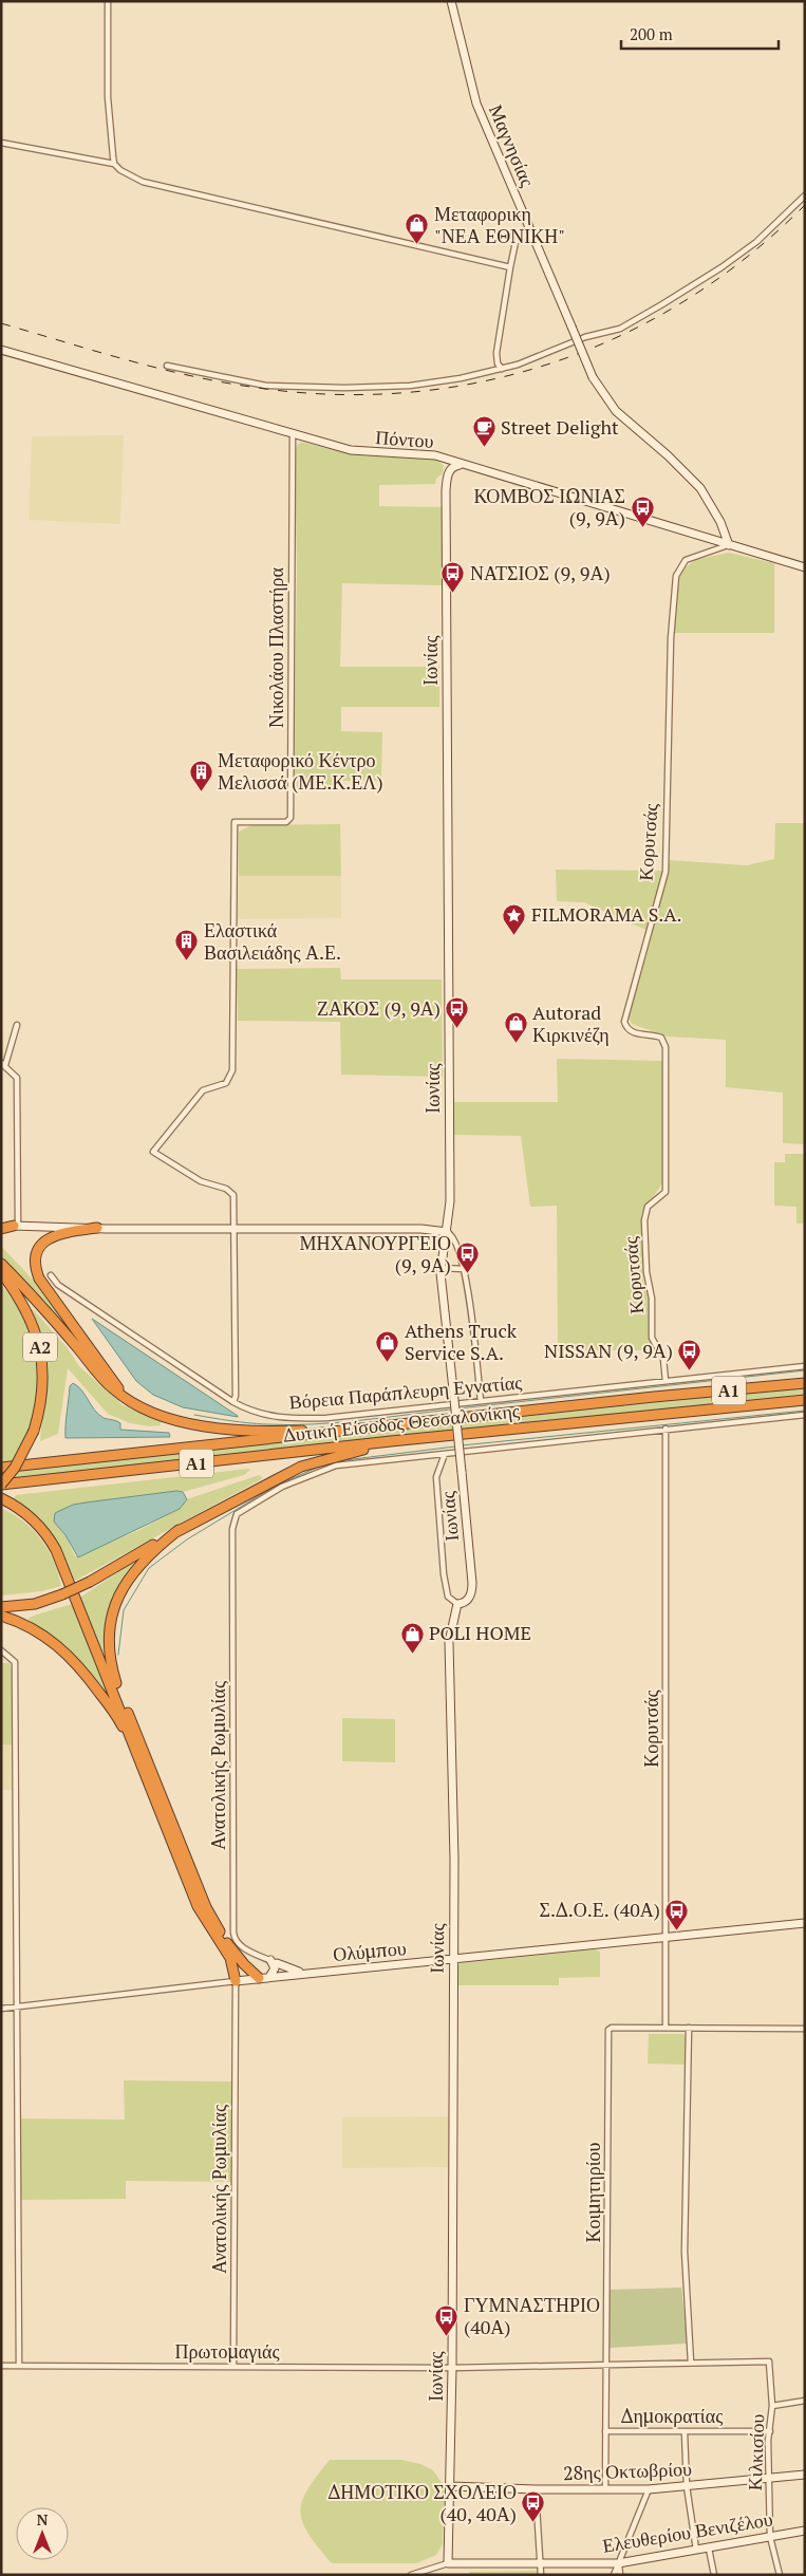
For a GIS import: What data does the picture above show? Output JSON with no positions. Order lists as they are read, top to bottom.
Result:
{
  "streets": {
    "highway": ["Α2", "Α1", "Δυτική Είσοδος Θεσσαλονίκης"],
    "street": [
      "Μαγνησίας",
      "Πόντου",
      "Νικολάου Πλαστήρα",
      "Ιωνίας",
      "Κορυτσάς",
      "Βόρεια Παράπλευρη Εγνατίας",
      "Ανατολικής Ρωμυλίας",
      "Ολύμπου",
      "Κοιμητηρίου",
      "Πρωτομαγιάς",
      "Δημοκρατίας",
      "Κιλκισίου",
      "28ης Οκτωβρίου",
      "Ελευθερίου Βενιζέλου"
    ]
  },
  "crossings": [
    ["Μαγνησίας", "Πόντου"],
    ["Μαγνησίας", "Κορυτσάς"],
    ["Πόντου", "Νικολάου Πλαστήρα"],
    ["Πόντου", "Ιωνίας"],
    ["Πόντου", "Κορυτσάς"],
    ["Ιωνίας", "Ολύμπου"],
    ["Ιωνίας", "Πρωτομαγιάς"],
    ["Ιωνίας", "28ης Οκτωβρίου"],
    ["Ιωνίας", "Ελευθερίου Βενιζέλου"],
    ["Κορυτσάς", "Βόρεια Παράπλευρη Εγνατίας"],
    ["Κορυτσάς", "Ολύμπου"],
    ["Κορυτσάς", "Κοιμητηρίου"],
    ["Α2", "Δυτική Είσοδος Θεσσαλονίκης"],
    ["Ανατολικής Ρωμυλίας", "Ολύμπου"],
    ["Ανατολικής Ρωμυλίας", "Πρωτομαγιάς"],
    ["Κοιμητηρίου", "Πρωτομαγιάς"],
    ["Πρωτομαγιάς", "Κιλκισίου"],
    ["Δημοκρατίας", "Κιλκισίου"],
    ["Κιλκισίου", "28ης Οκτωβρίου"],
    ["Κιλκισίου", "Ελευθερίου Βενιζέλου"]
  ],
  "places": {
    "shop": [
      "Μεταφορικη \"ΝΕΑ ΕΘΝΙΚΗ\"",
      "Autorad Κιρκινέζη",
      "Athens Truck Service S.A.",
      "POLI HOME"
    ],
    "cafe": ["Street Delight"],
    "bus stop": [
      "ΚΟΜΒΟΣ ΙΩΝΙΑΣ (9, 9Α)",
      "ΝΑΤΣΙΟΣ (9, 9Α)",
      "ΖΑΚΟΣ (9, 9Α)",
      "ΜΗΧΑΝΟΥΡΓΕΙΟ (9, 9Α)",
      "NISSAN (9, 9Α)",
      "Σ.Δ.Ο.Ε. (40Α)",
      "ΓΥΜΝΑΣΤΗΡΙΟ (40Α)",
      "ΔΗΜΟΤΙΚΟ ΣΧΟΛΕΙΟ (40, 40Α)"
    ],
    "building": ["Μεταφορικό Κέντρο Μελισσά (ΜΕ.Κ.ΕΛ)", "Ελαστικά Βασιλειάδης Α.Ε."],
    "place": ["FILMORAMA S.A."]
  },
  "scale_bar": "200 m",
  "north": "top"
}
